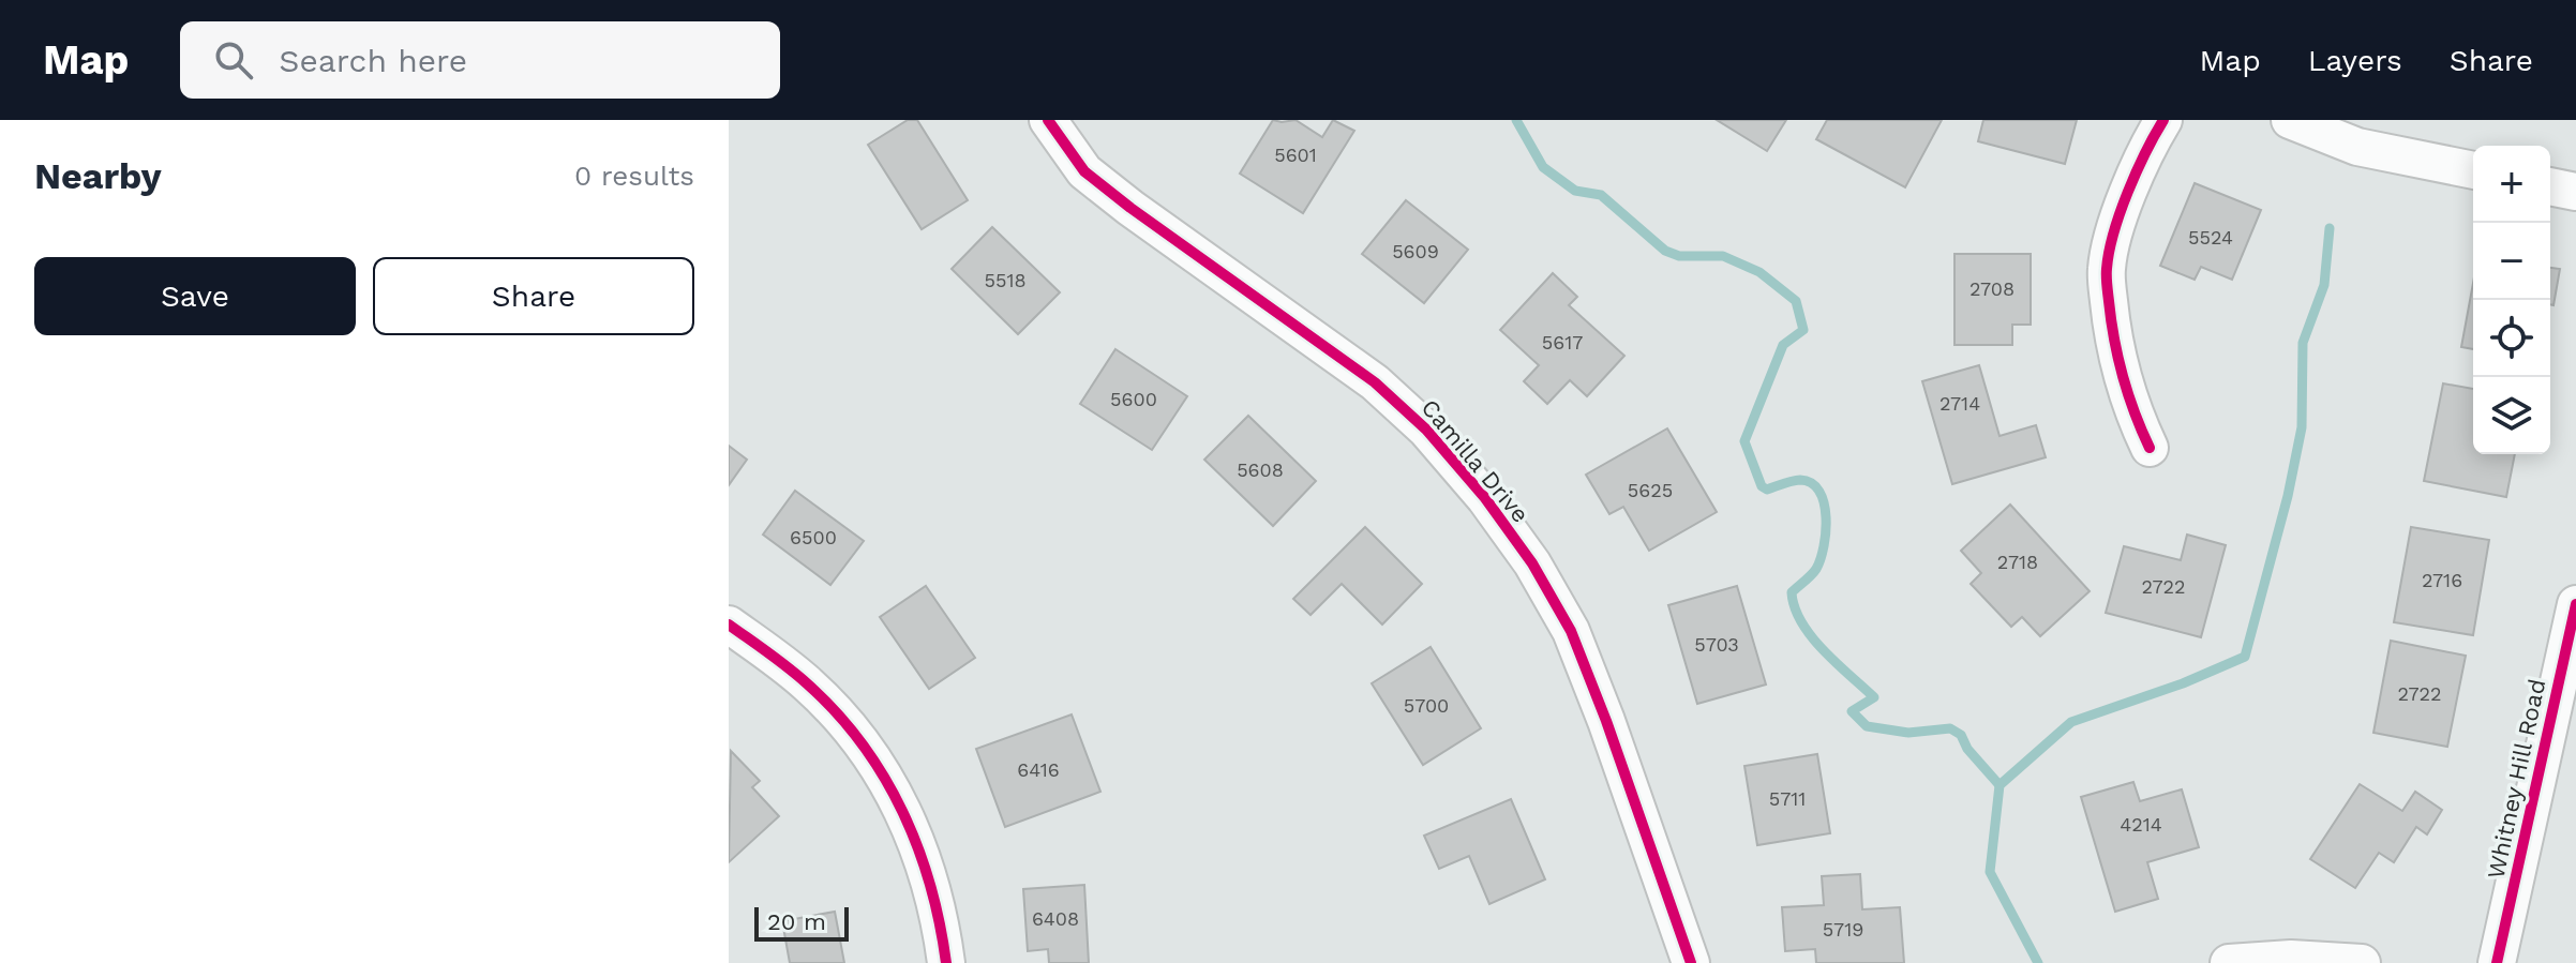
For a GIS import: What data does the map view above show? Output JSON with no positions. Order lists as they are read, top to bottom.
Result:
{
  "streets": {
    "street": ["Camilla Drive", "Whitney Hill Road"]
  },
  "house_numbers": [
    "5601",
    "5524",
    "5609",
    "5518",
    "2708",
    "5617",
    "5600",
    "2714",
    "5608",
    "5625",
    "6500",
    "2718",
    "2716",
    "2722",
    "5703",
    "2722",
    "5700",
    "6416",
    "5711",
    "4214",
    "6408",
    "5719"
  ],
  "scale_bar": "20 m",
  "page": {
    "header": "Map",
    "search": "Search here",
    "nav": ["Map", "Layers", "Share"],
    "heading": ["Nearby", "0 results"],
    "map_buttons": ["+", "−"],
    "buttons": ["Save", "Share"],
    "scale": "20 m"
  }
}
